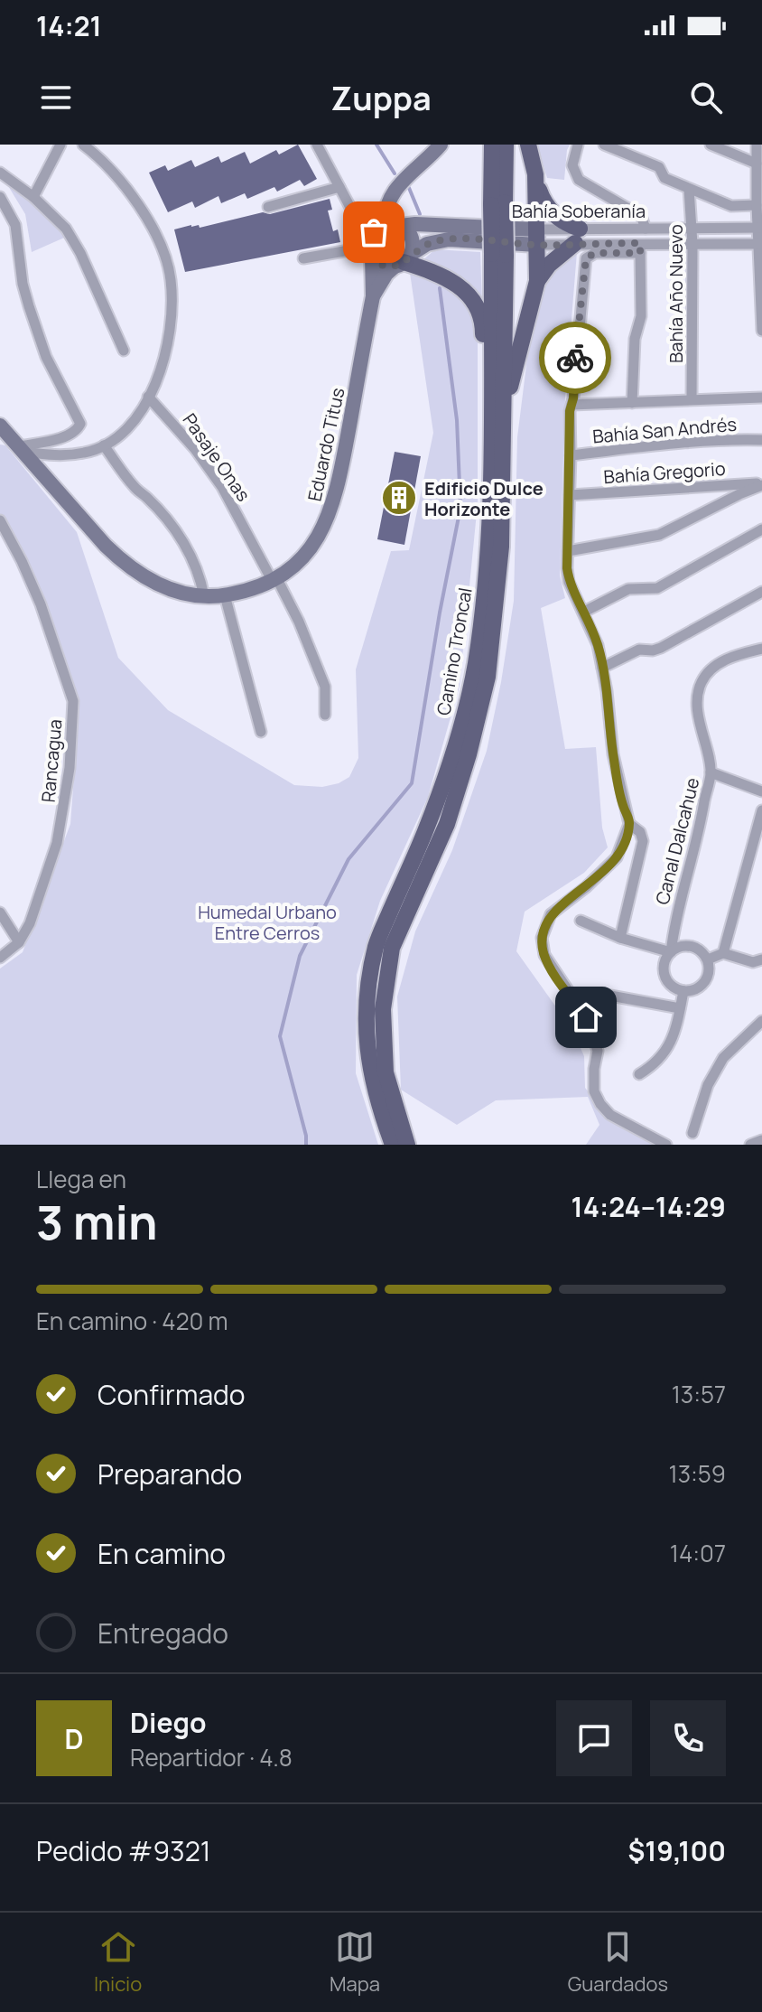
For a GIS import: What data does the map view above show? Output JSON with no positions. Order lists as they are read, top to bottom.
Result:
{
  "streets": {
    "main road": ["Camino Troncal"],
    "street": [
      "Bahía Soberanía",
      "Bahía Año Nuevo",
      "Bahía San Andrés",
      "Eduardo Titus",
      "Pasaje Onas",
      "Bahía Gregorio",
      "Rancagua",
      "Canal Dalcahue"
    ]
  },
  "crossings": [
    ["Bahía Soberanía", "Bahía Año Nuevo"],
    ["Bahía Soberanía", "Eduardo Titus"],
    ["Eduardo Titus", "Pasaje Onas"]
  ],
  "parks": ["Humedal Urbano Entre Cerros"],
  "places": {
    "building": ["Edificio Dulce Horizonte"]
  },
  "page": {
    "status": "14:21",
    "header": "Zuppa",
    "heading": ["3 min", "Llega en", "14:24–14:29"],
    "panel": [
      "Diego",
      "Repartidor · 4.8",
      "Pedido #9321",
      "$19,100"
    ],
    "bar": "En camino · 420 m",
    "list": [
      ["Confirmado", "13:57"],
      ["Preparando", "13:59"],
      ["En camino", "14:07"],
      "Entregado"
    ],
    "round": "D",
    "tabs": ["Inicio", "Mapa", "Guardados"]
  }
}
